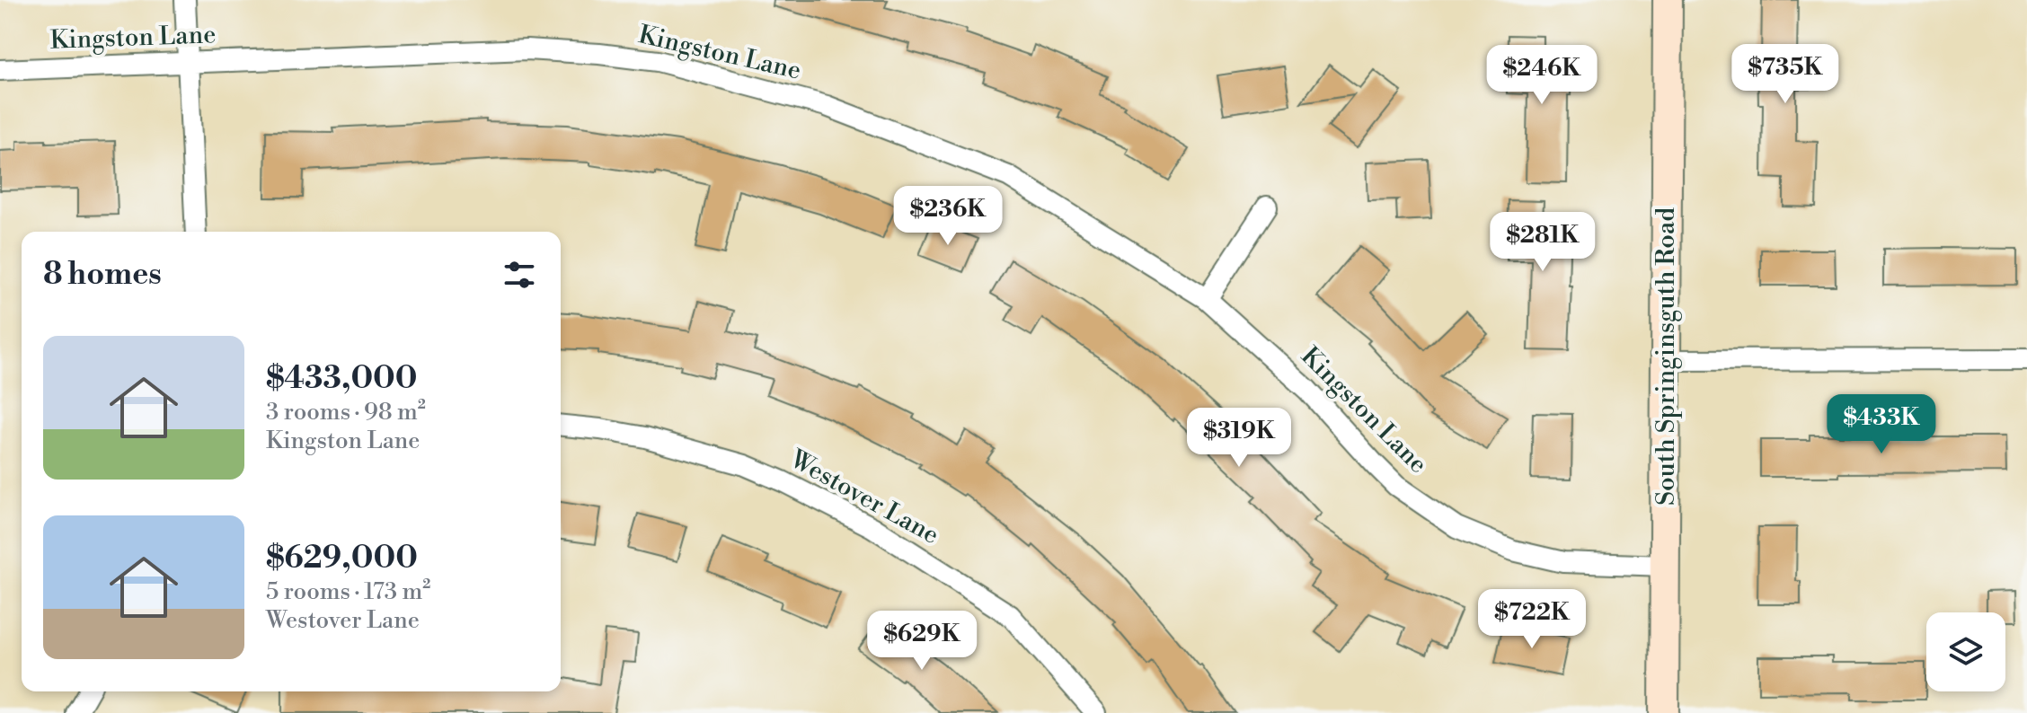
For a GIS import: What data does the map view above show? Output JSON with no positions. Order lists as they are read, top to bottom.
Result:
{
  "streets": {
    "street": ["Kingston Lane", "South Springinsguth Road", "Westover Lane"]
  },
  "crossings": [
    ["Kingston Lane", "South Springinsguth Road"]
  ],
  "page": {
    "price": [
      "$735K",
      "$246K",
      "$236K",
      "$281K",
      "$433K",
      "$319K",
      "$722K",
      "$629K"
    ],
    "heading": "8 homes",
    "list": [
      {
        "name": "$433,000",
        "note": "3 rooms · 98 m² · Kingston Lane"
      },
      {
        "name": "$629,000",
        "note": "5 rooms · 173 m² · Westover Lane"
      }
    ]
  }
}
